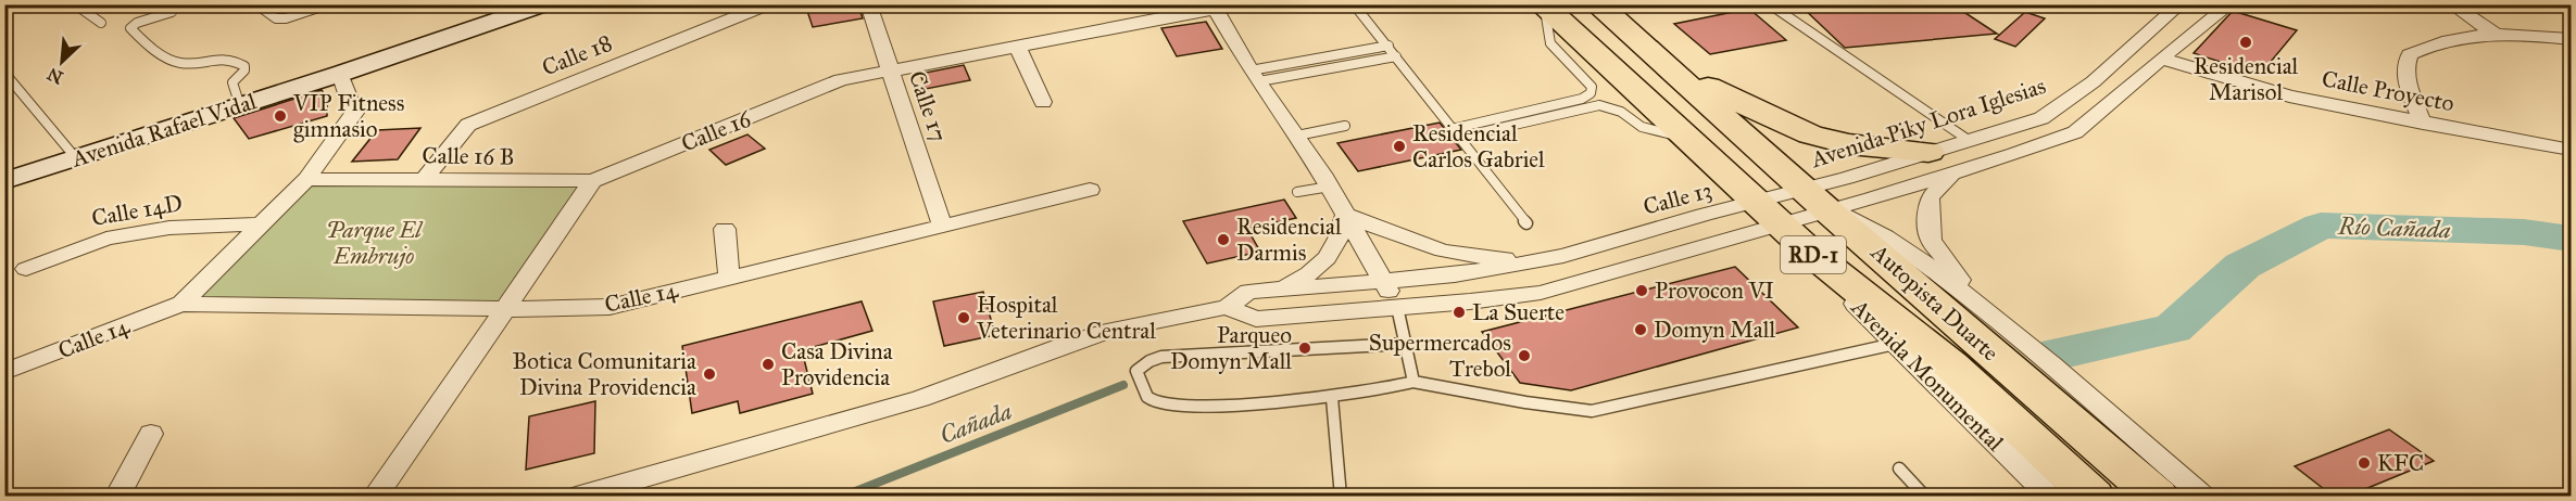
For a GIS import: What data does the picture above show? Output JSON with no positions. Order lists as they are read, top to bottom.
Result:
{
  "streets": {
    "highway": ["RD-1", "Autopista Duarte"],
    "main road": ["Avenida Rafael Vidal"],
    "street": [
      "Calle 18",
      "Calle Proyecto",
      "Calle 17",
      "Avenida Piky Lora Iglesias",
      "Calle 16",
      "Calle 16 B",
      "Calle 13",
      "Calle 14D",
      "Calle 14",
      "Avenida Monumental"
    ]
  },
  "crossings": [
    ["Calle 18", "Calle 16 B"],
    ["Calle 17", "Calle 16"],
    ["Calle 17", "Calle 14"],
    ["Avenida Piky Lora Iglesias", "Calle 13"],
    ["Avenida Piky Lora Iglesias", "Autopista Duarte"],
    ["Avenida Rafael Vidal", "Calle 14"],
    ["Calle 16", "Calle 16 B"],
    ["Calle 16 B", "Calle 14"],
    ["Calle 13", "Autopista Duarte"],
    ["Calle 13", "Avenida Monumental"],
    ["Calle 14D", "Calle 14"],
    ["Autopista Duarte", "Avenida Monumental"]
  ],
  "water": ["Río Cañada", "Cañada"],
  "parks": ["Parque El Embrujo"],
  "places": [
    "Residencial Marisol",
    "VIP Fitness gimnasio",
    "Residencial Carlos Gabriel",
    "Residencial Darmis",
    "Provocon VI",
    "La Suerte",
    "Hospital Veterinario Central",
    "Domyn Mall",
    "Parqueo Domyn Mall",
    "Supermercados Trebol",
    "Casa Divina Providencia",
    "Botica Comunitaria Divina Providencia",
    "KFC"
  ],
  "north": "bottom left"
}
